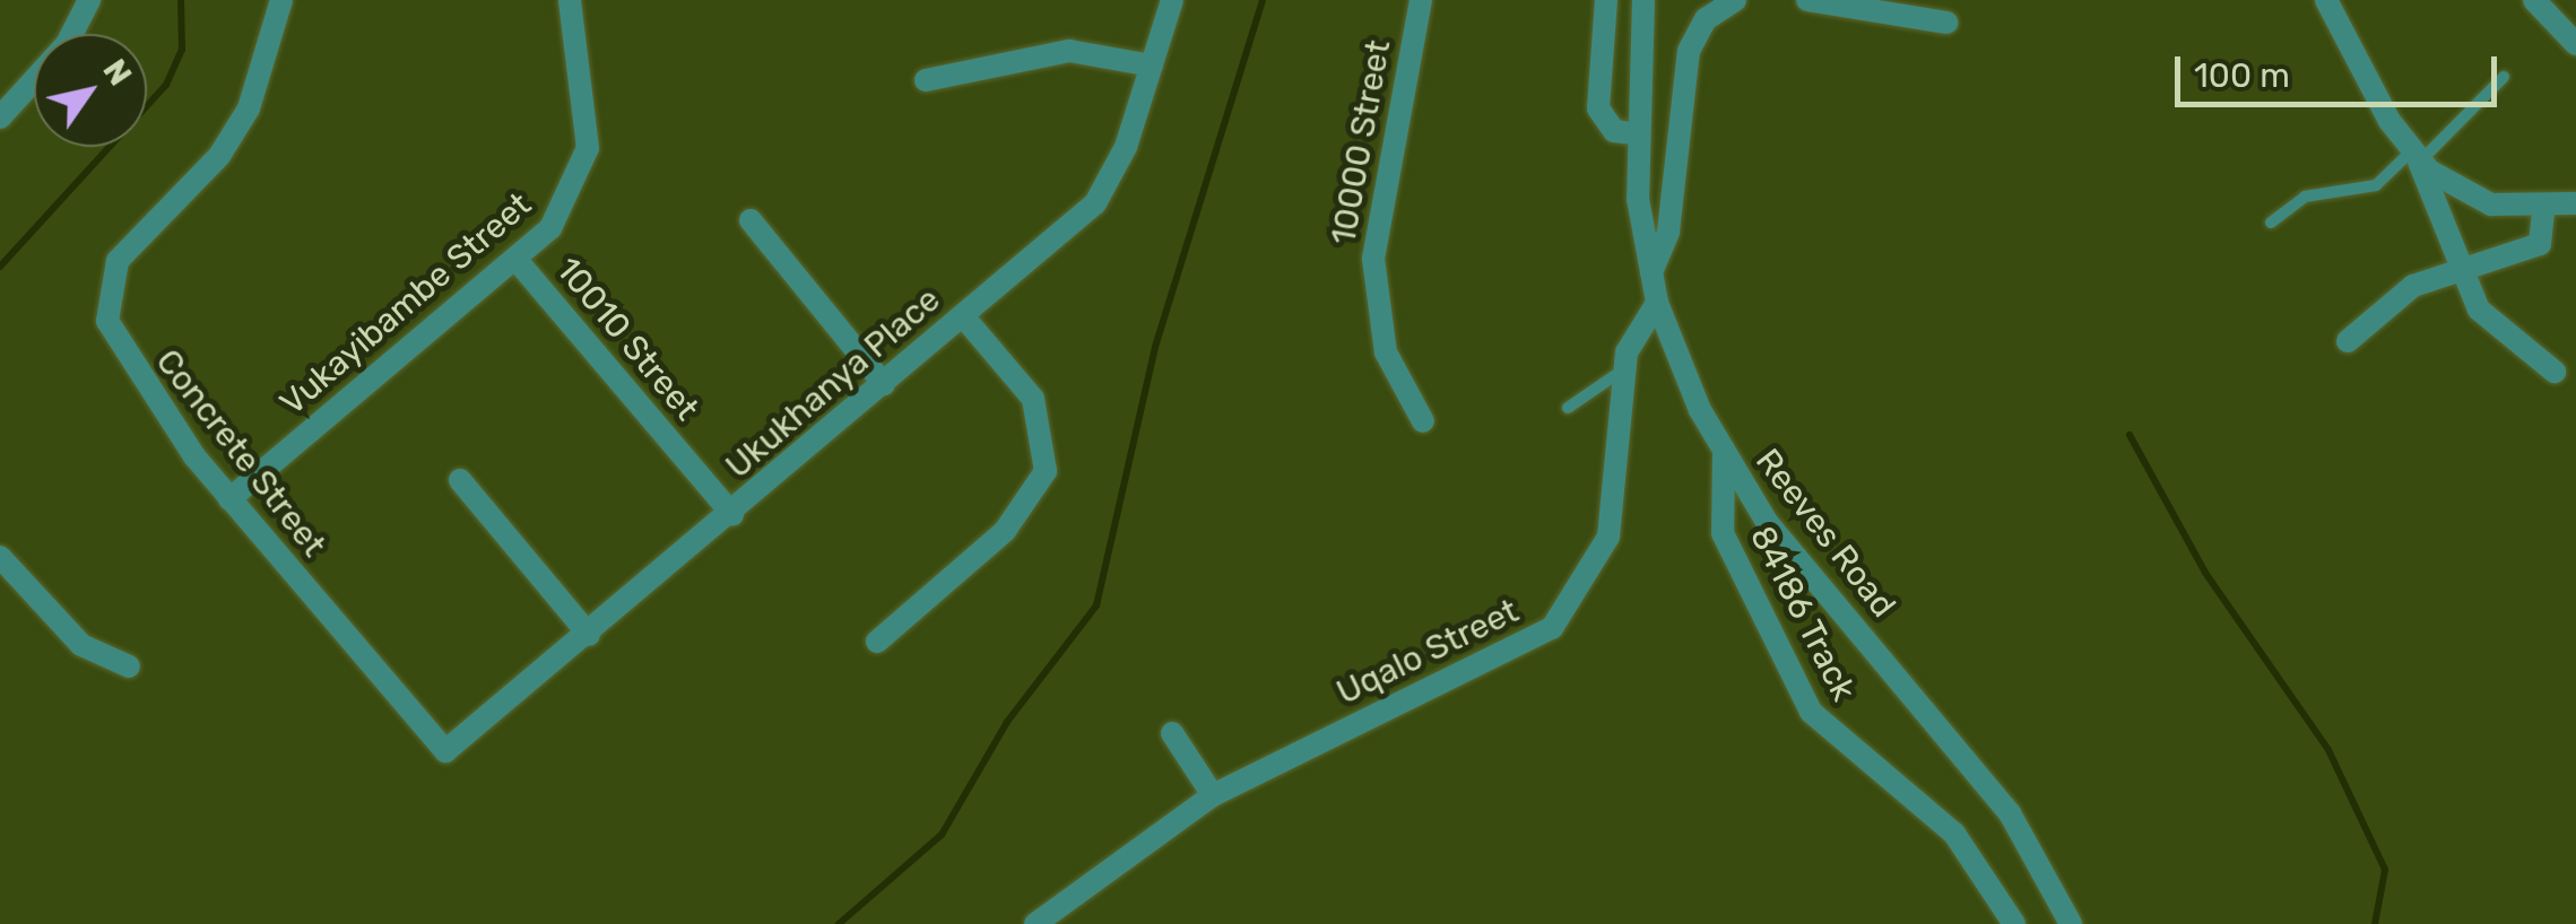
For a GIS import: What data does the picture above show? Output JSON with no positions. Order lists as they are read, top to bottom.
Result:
{
  "streets": {
    "street": [
      "10000 Street",
      "Vukayibambe Street",
      "10010 Street",
      "Ukukhanya Place",
      "Concrete Street",
      "Reeves Road",
      "84186 Track",
      "Uqalo Street"
    ]
  },
  "crossings": [
    ["Vukayibambe Street", "10010 Street"],
    ["Vukayibambe Street", "Concrete Street"],
    ["10010 Street", "Ukukhanya Place"],
    ["Ukukhanya Place", "Concrete Street"],
    ["Reeves Road", "84186 Track"],
    ["Reeves Road", "Uqalo Street"]
  ],
  "scale_bar": "100 m",
  "north": "top right"
}
